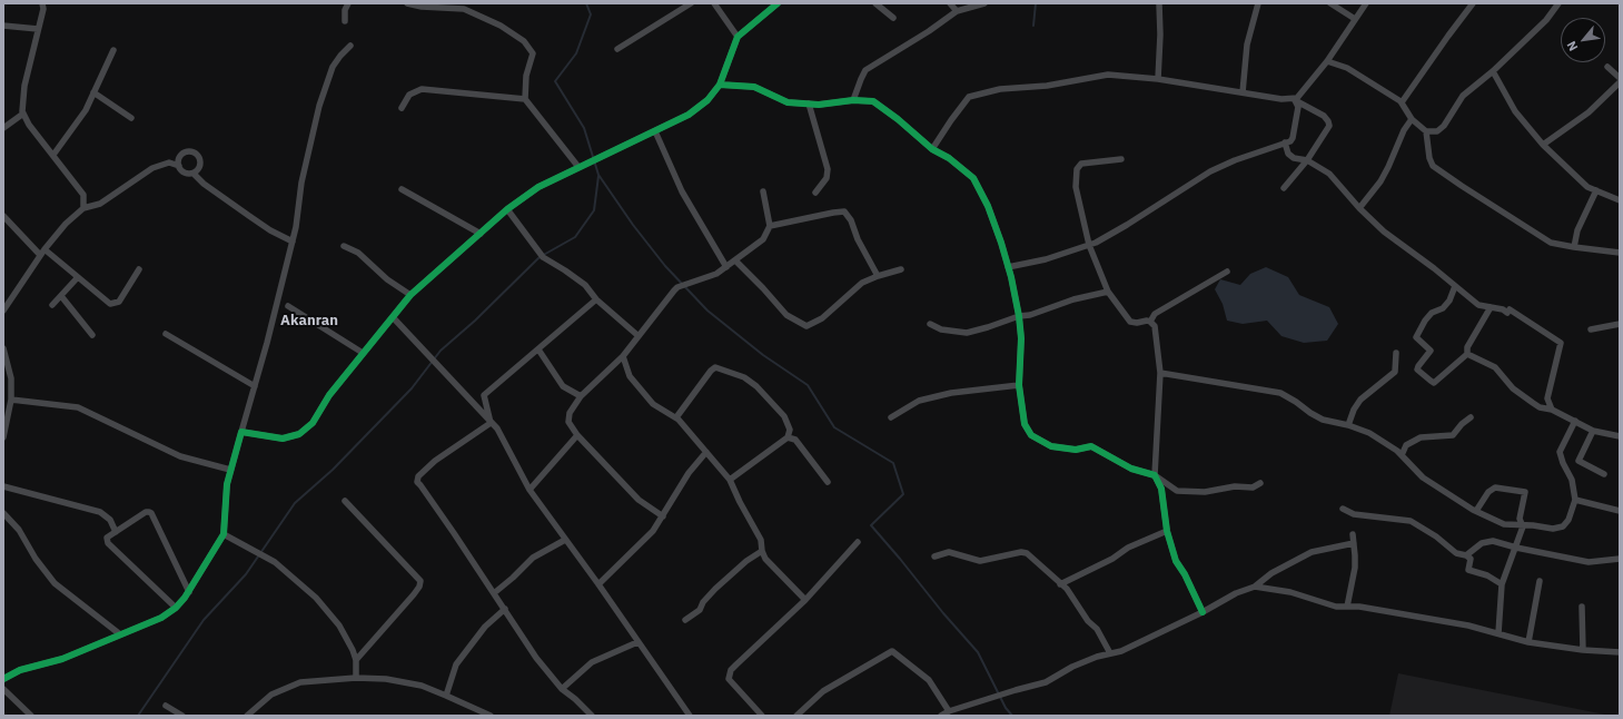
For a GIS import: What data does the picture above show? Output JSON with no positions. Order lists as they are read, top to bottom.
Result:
{
  "districts": ["Akanran"],
  "north": "bottom left"
}
